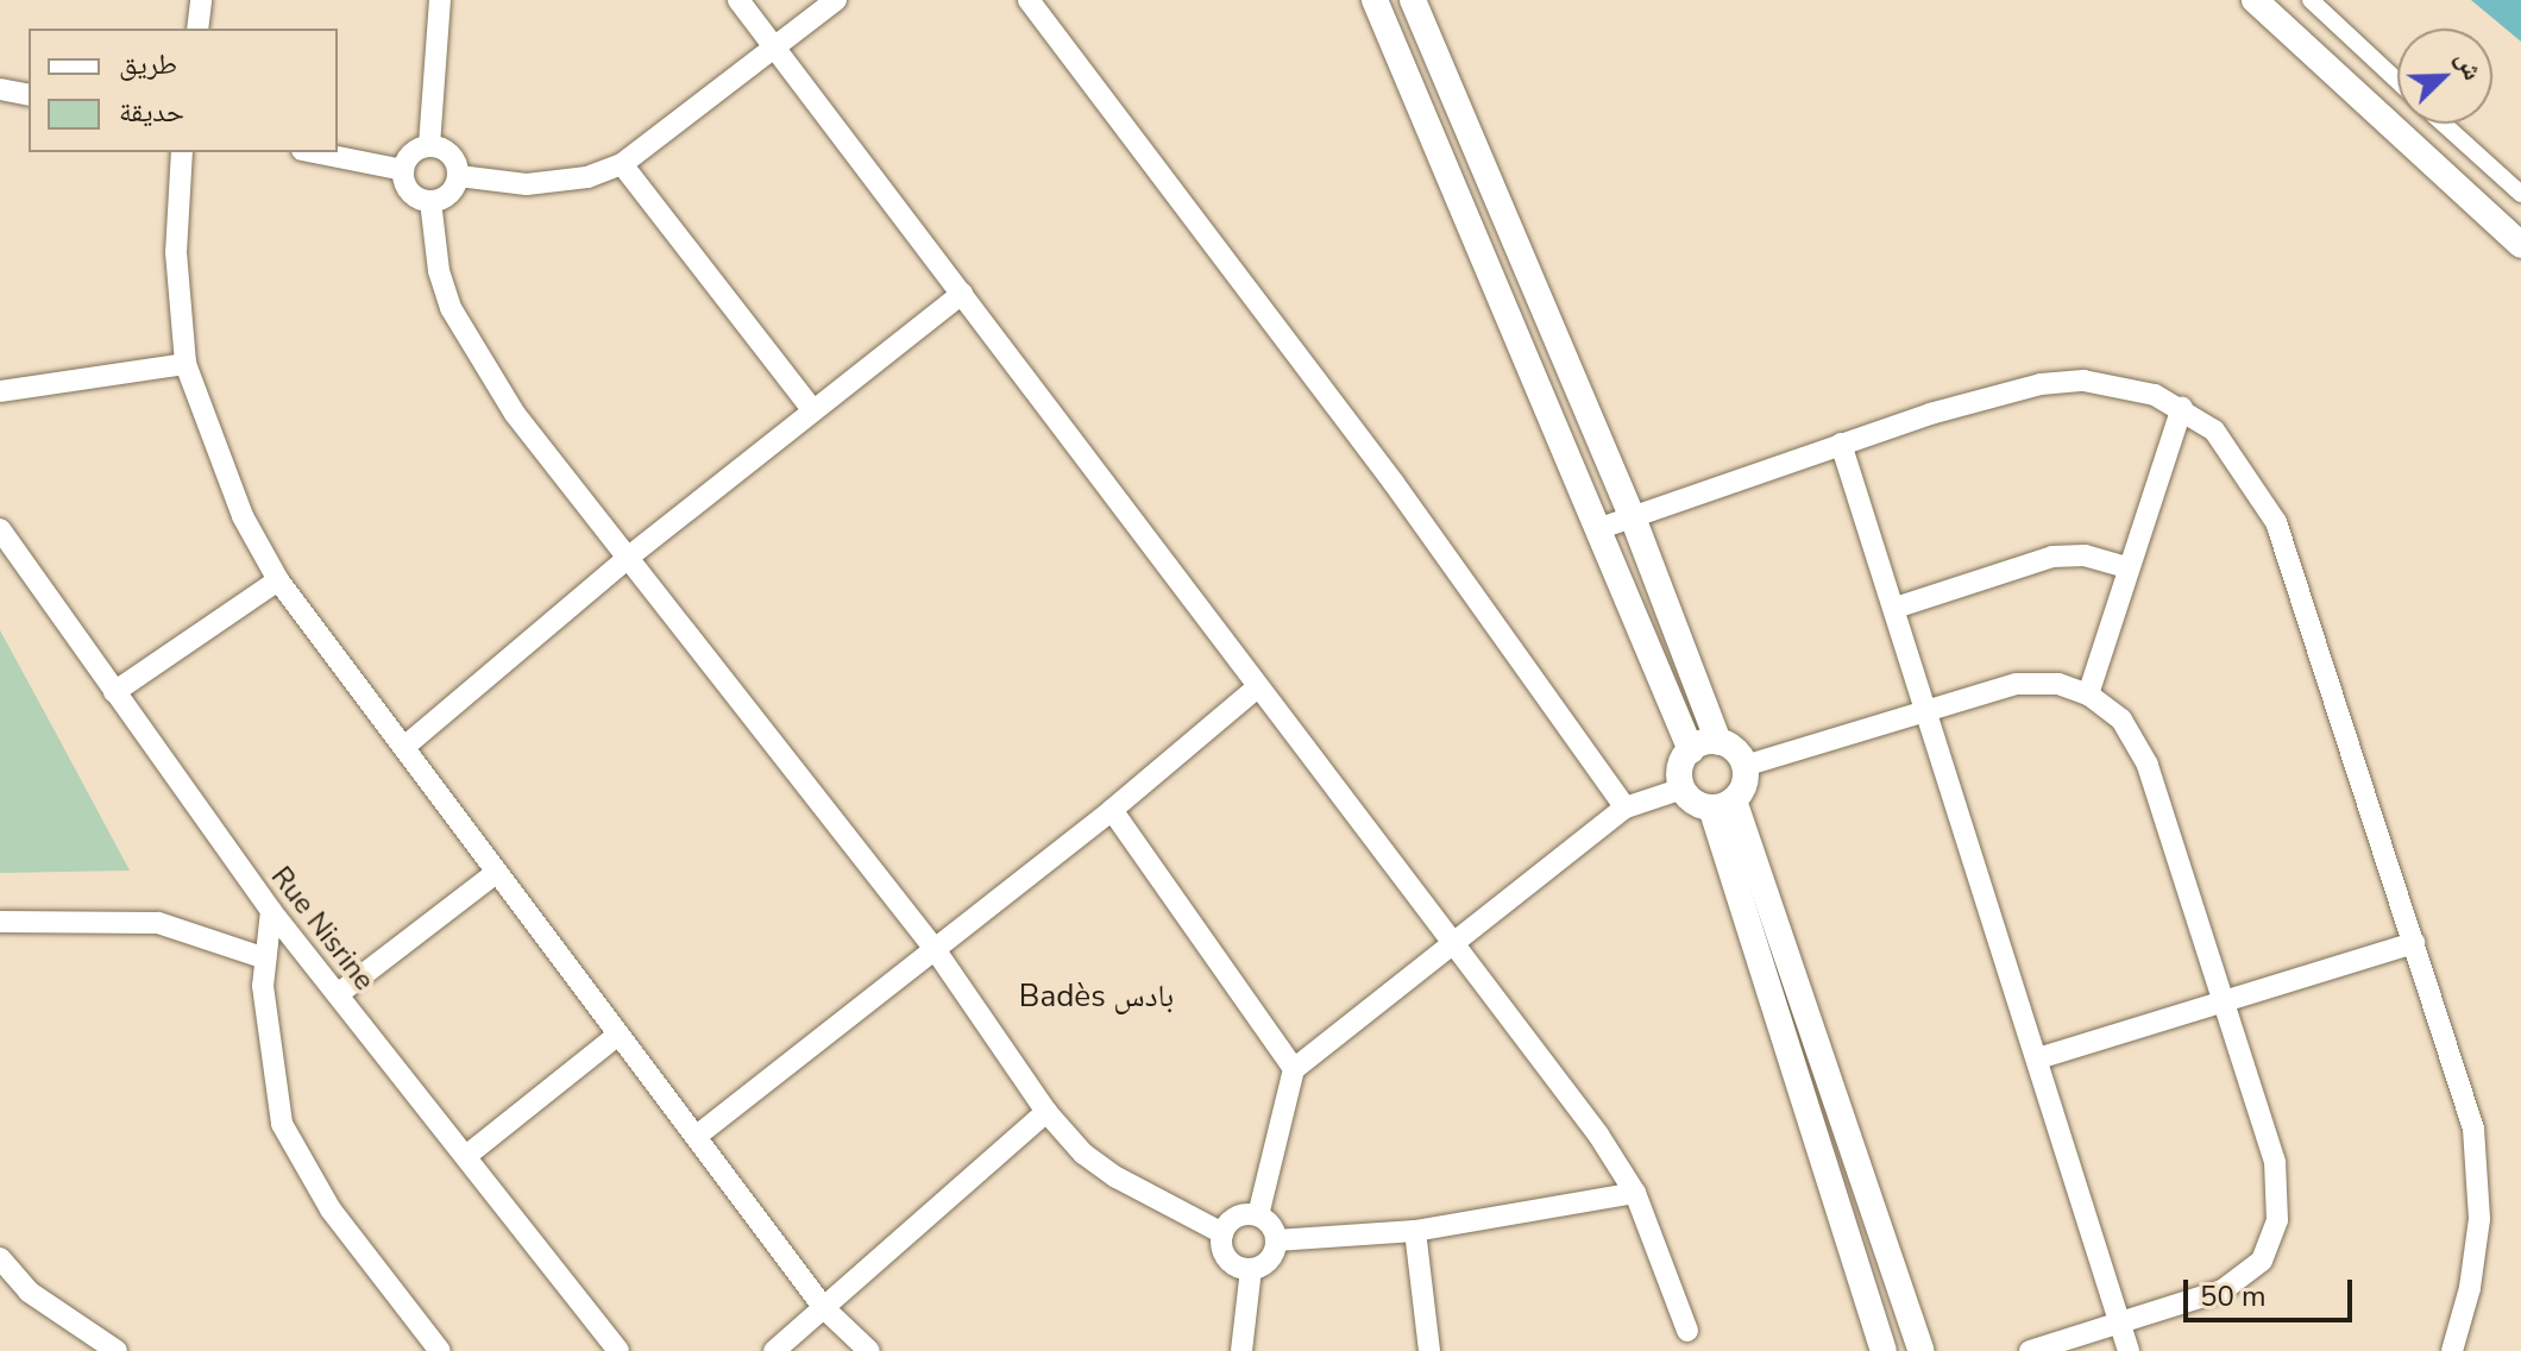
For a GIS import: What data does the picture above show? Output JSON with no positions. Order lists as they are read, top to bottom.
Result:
{
  "streets": {
    "street": ["Rue Nisrine"]
  },
  "districts": ["Badès بادس"],
  "legend": ["طريق", "حديقة"],
  "scale_bar": "50 m",
  "north": "top right"
}
